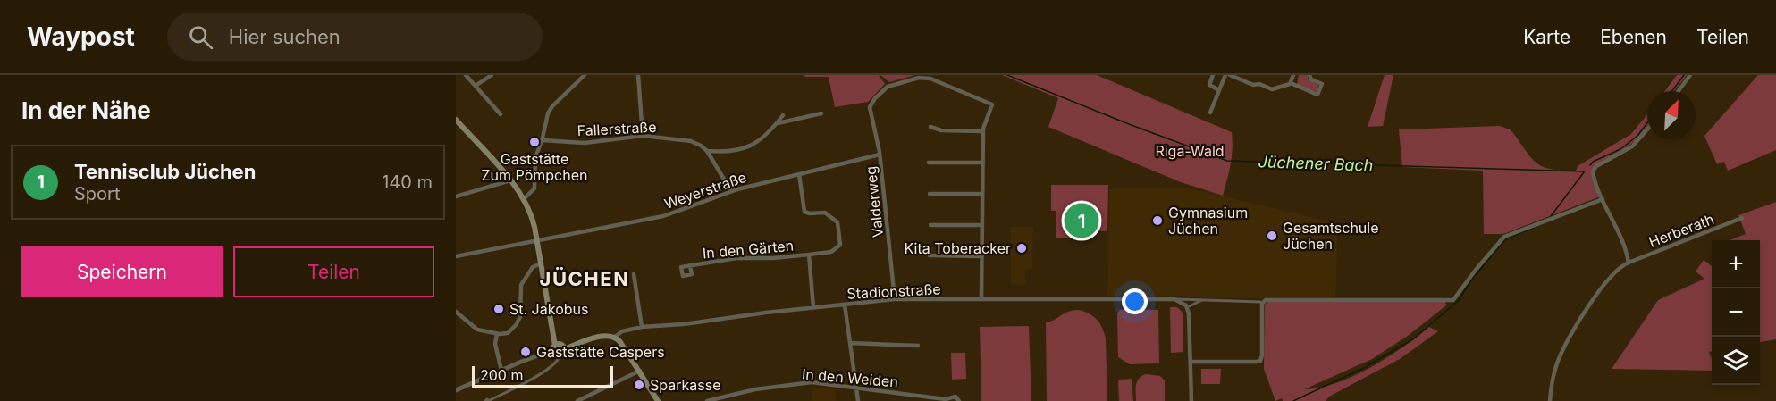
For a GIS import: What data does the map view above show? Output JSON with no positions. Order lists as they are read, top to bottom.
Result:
{
  "streets": {
    "street": [
      "Fallerstraße",
      "Weyerstraße",
      "Valderweg",
      "Herberath",
      "In den Gärten",
      "Stadionstraße",
      "In den Weiden"
    ]
  },
  "crossings": [
    ["Weyerstraße", "Valderweg"],
    ["Weyerstraße", "In den Gärten"],
    ["Valderweg", "Stadionstraße"]
  ],
  "districts": ["JÜCHEN"],
  "water": ["Jüchener Bach"],
  "parks": ["Riga-Wald"],
  "places": [
    "Gaststätte Zum Pömpchen",
    "Gymnasium Jüchen",
    "Gesamtschule Jüchen",
    "Kita Toberacker",
    "St. Jakobus",
    "Gaststätte Caspers",
    "Sparkasse"
  ],
  "scale_bar": "200 m",
  "north": "top right",
  "page": {
    "header": "Waypost",
    "search": "Hier suchen",
    "nav": ["Karte", "Ebenen", "Teilen"],
    "heading": "In der Nähe",
    "list": [
      {
        "mark": "1",
        "name": "Tennisclub Jüchen",
        "note": "Sport",
        "value": "140 m"
      }
    ],
    "pins": "1",
    "buttons": ["Speichern", "Teilen"],
    "map_buttons": ["+", "−"],
    "scale": "200 m"
  }
}
